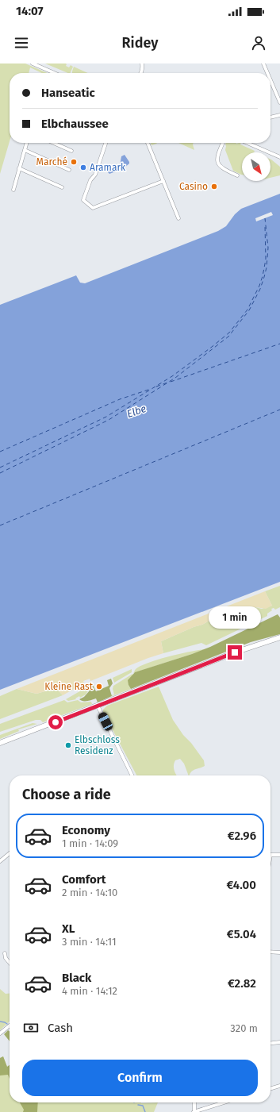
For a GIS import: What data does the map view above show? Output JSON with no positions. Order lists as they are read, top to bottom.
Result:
{
  "water": ["Elbe"],
  "places": [
    "Marché",
    "Aramark",
    "Casino",
    "Kleine Rast",
    "Elbschloss Residenz"
  ],
  "north": "bottom right",
  "page": {
    "status": "14:07",
    "header": "Ridey",
    "banner": ["Hanseatic", "Elbchaussee"],
    "bubble": "1 min",
    "heading": "Choose a ride",
    "list": [
      {
        "name": "Economy",
        "note": "1 min · 14:09",
        "value": "€2.96"
      },
      {
        "name": "Comfort",
        "note": "2 min · 14:10",
        "value": "€4.00"
      },
      {
        "name": "XL",
        "note": "3 min · 14:11",
        "value": "€5.04"
      },
      {
        "name": "Black",
        "note": "4 min · 14:12",
        "value": "€2.82"
      }
    ],
    "pay": ["Cash", "320 m"],
    "buttons": "Confirm"
  }
}
